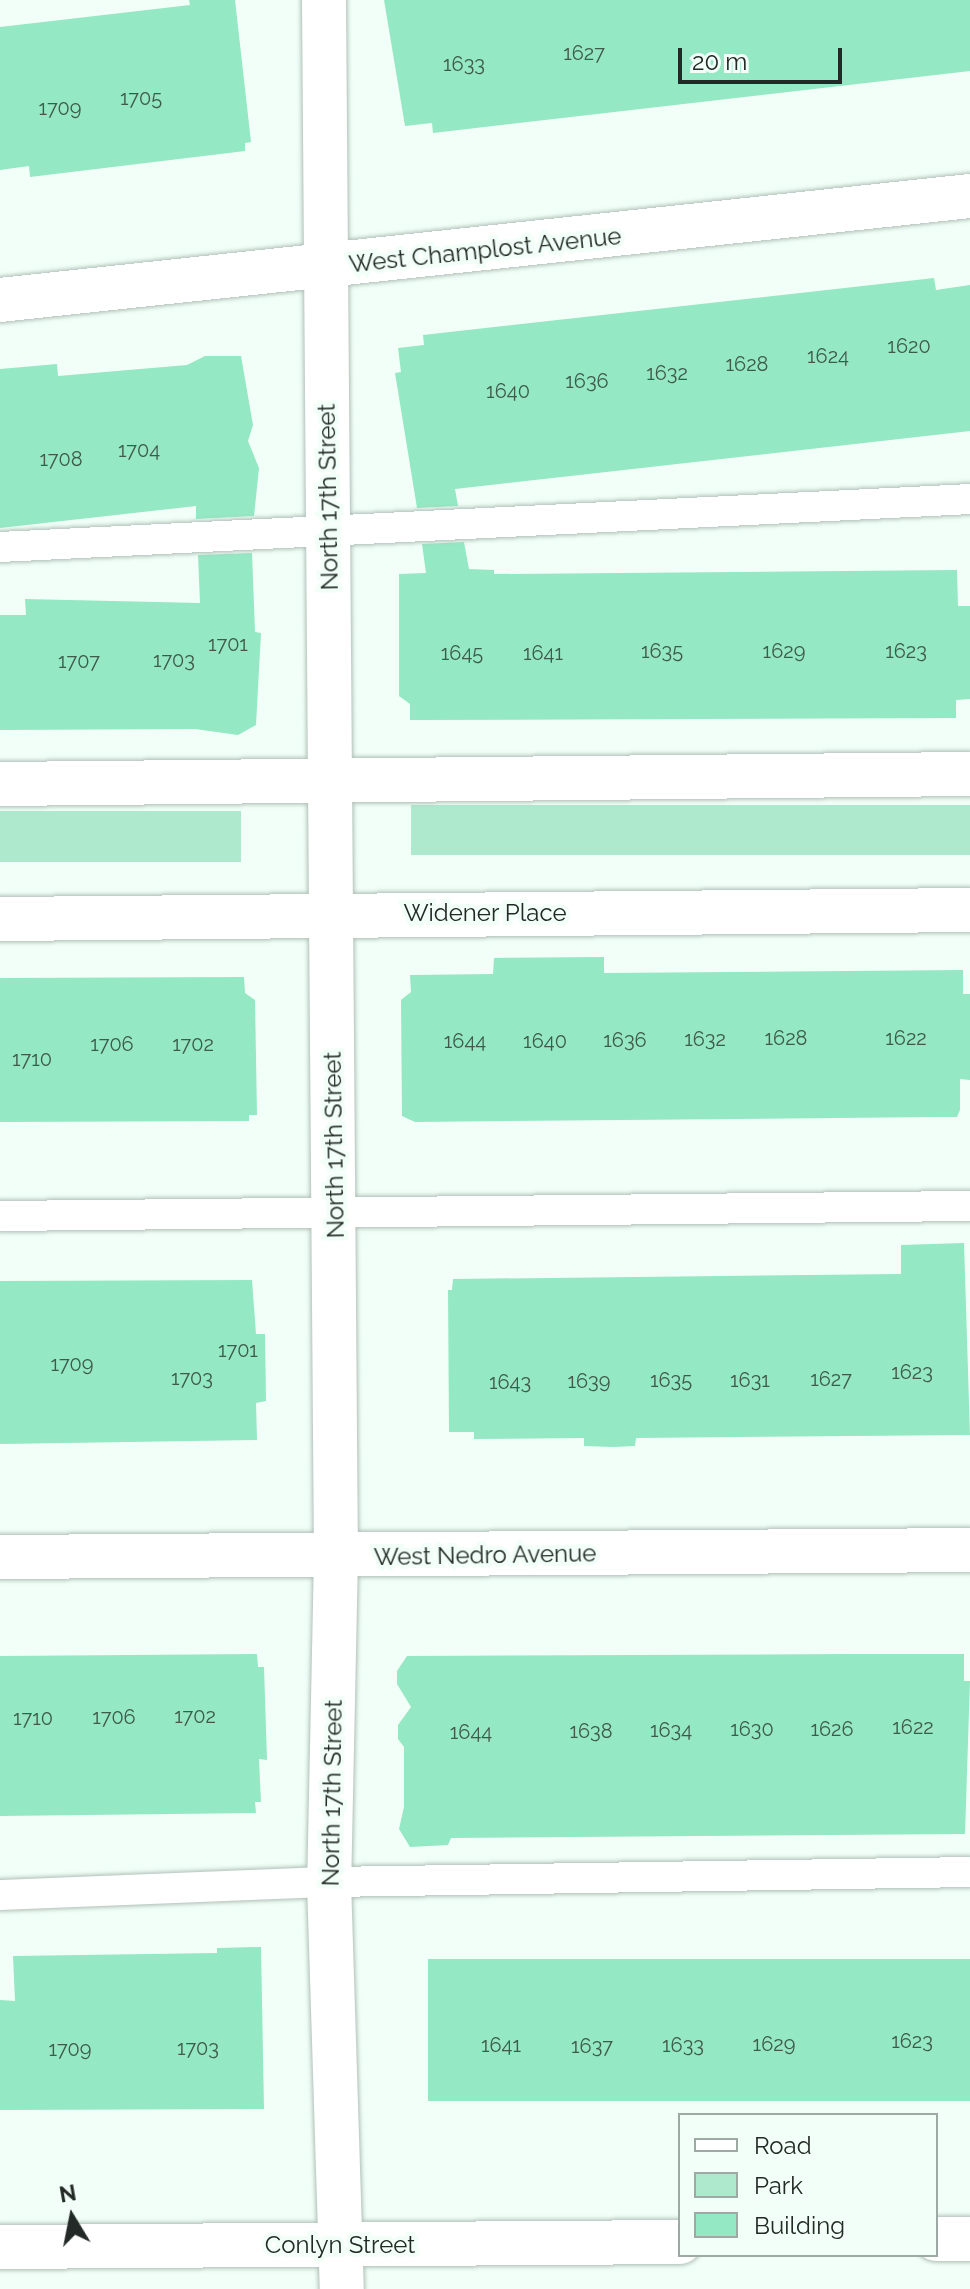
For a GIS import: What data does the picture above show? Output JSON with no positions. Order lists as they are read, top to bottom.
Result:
{
  "streets": {
    "street": [
      "West Champlost Avenue",
      "North 17th Street",
      "Widener Place",
      "West Nedro Avenue",
      "Conlyn Street"
    ]
  },
  "crossings": [
    ["West Champlost Avenue", "North 17th Street"],
    ["North 17th Street", "Widener Place"],
    ["North 17th Street", "West Nedro Avenue"],
    ["North 17th Street", "Conlyn Street"]
  ],
  "house_numbers": [
    "1627",
    "1633",
    "1705",
    "1709",
    "1620",
    "1624",
    "1628",
    "1632",
    "1636",
    "1640",
    "1704",
    "1708",
    "1701",
    "1635",
    "1629",
    "1623",
    "1645",
    "1641",
    "1703",
    "1707",
    "1628",
    "1622",
    "1632",
    "1636",
    "1644",
    "1640",
    "1706",
    "1702",
    "1710",
    "1701",
    "1709",
    "1623",
    "1703",
    "1627",
    "1635",
    "1631",
    "1639",
    "1643",
    "1702",
    "1706",
    "1710",
    "1622",
    "1630",
    "1626",
    "1634",
    "1638",
    "1644",
    "1623",
    "1629",
    "1641",
    "1633",
    "1637",
    "1703",
    "1709"
  ],
  "legend": ["Road", "Park", "Building"],
  "scale_bar": "20 m",
  "north": "top"
}
